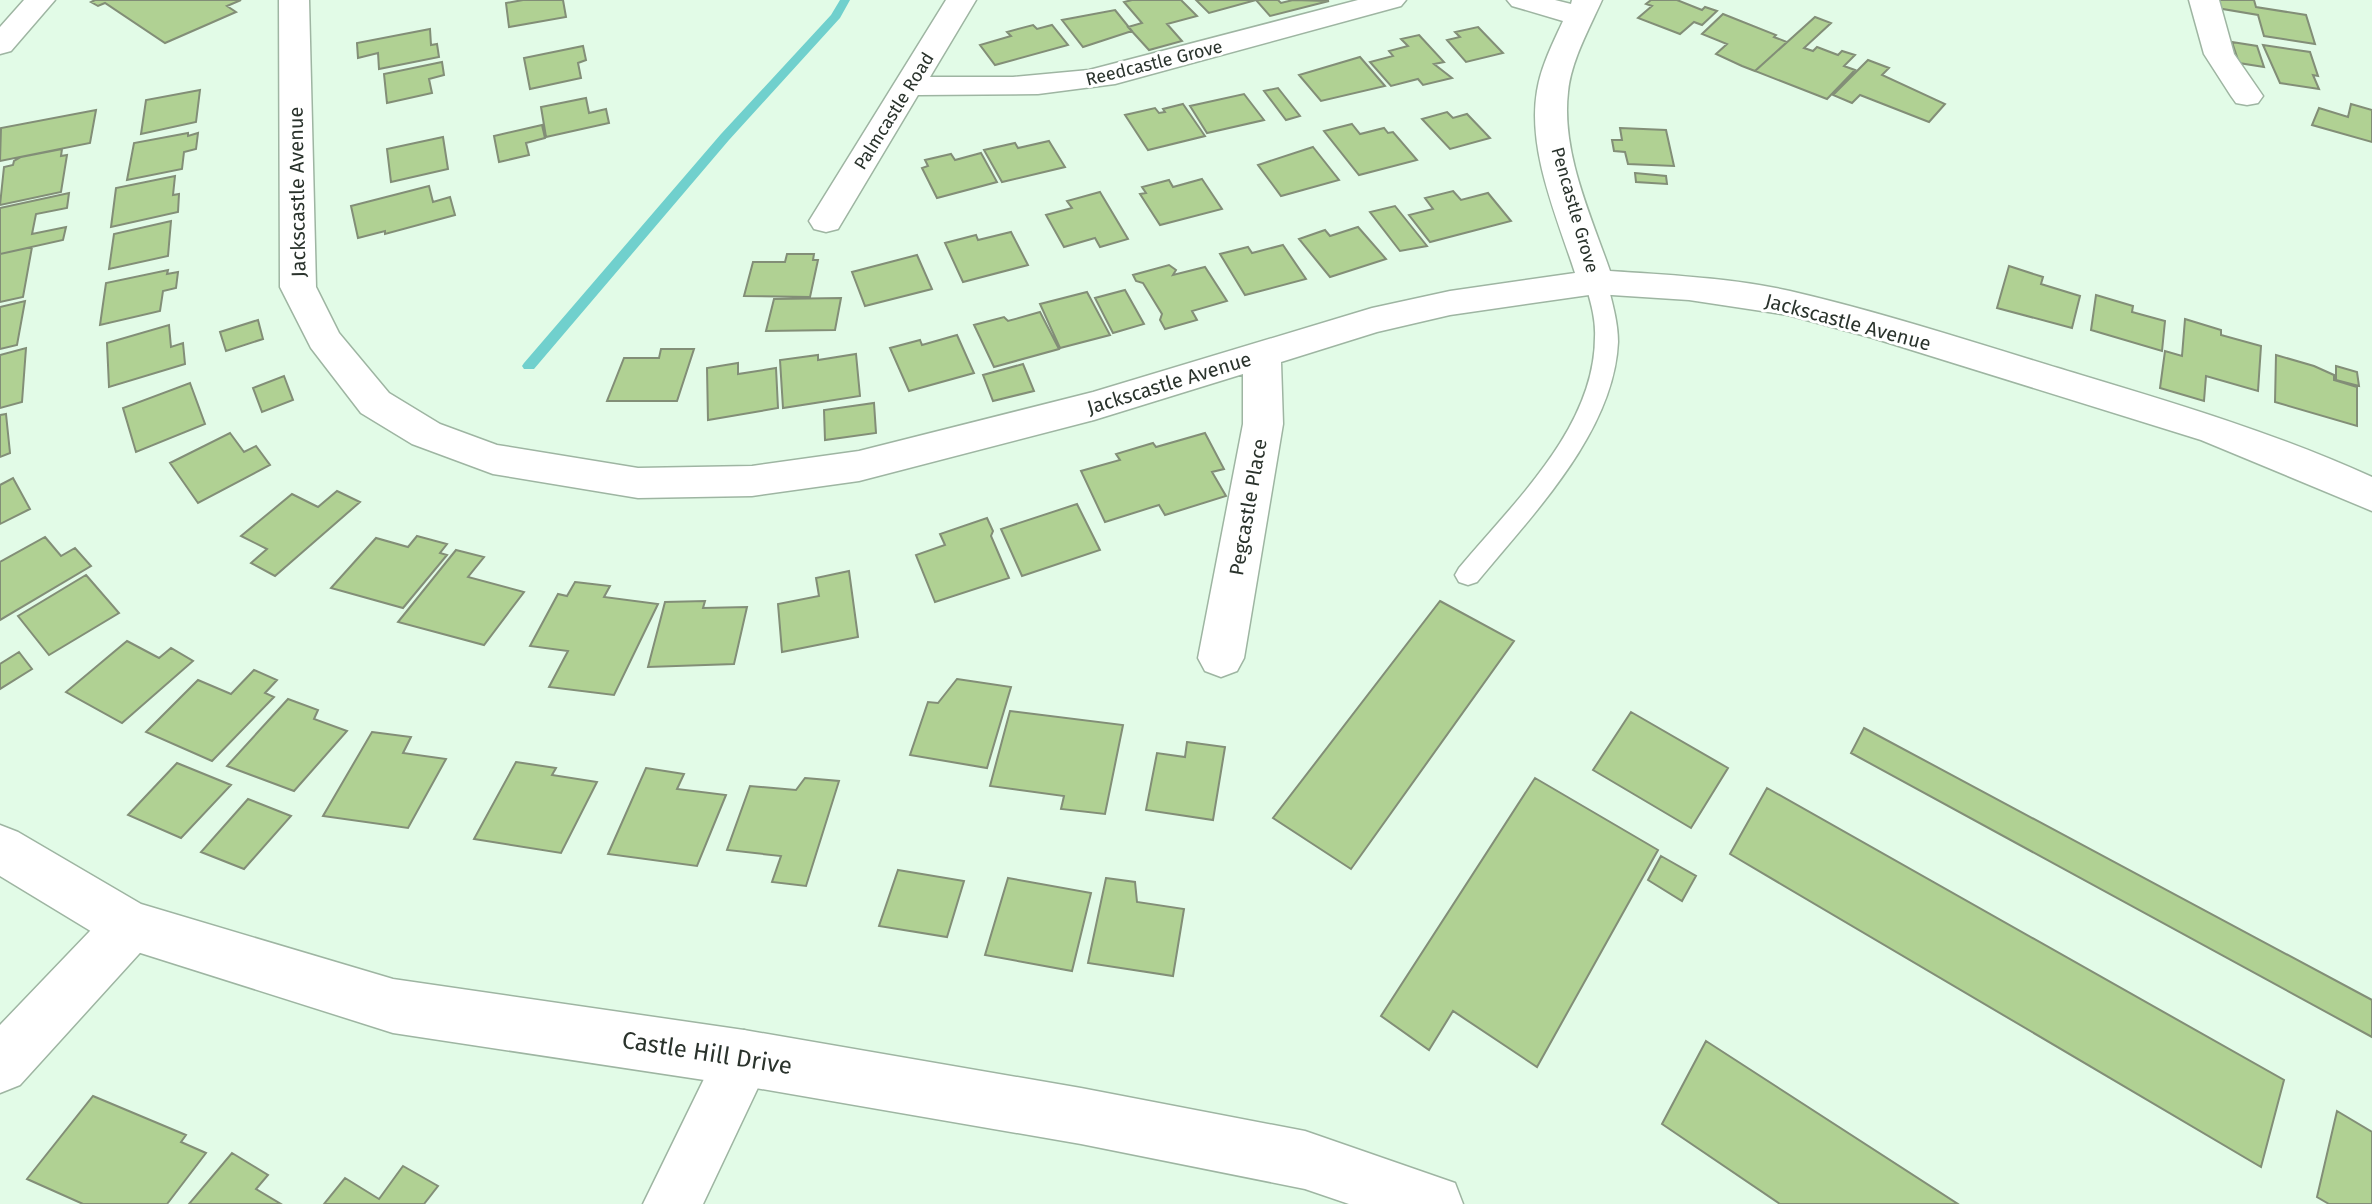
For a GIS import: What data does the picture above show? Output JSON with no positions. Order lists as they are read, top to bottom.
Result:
{
  "streets": {
    "street": [
      "Reedcastle Grove",
      "Palmcastle Road",
      "Jackscastle Avenue",
      "Pencastle Grove",
      "Pegcastle Place",
      "Castle Hill Drive"
    ]
  },
  "crossings": [
    ["Reedcastle Grove", "Palmcastle Road"],
    ["Jackscastle Avenue", "Pencastle Grove"],
    ["Jackscastle Avenue", "Pegcastle Place"]
  ]
}
